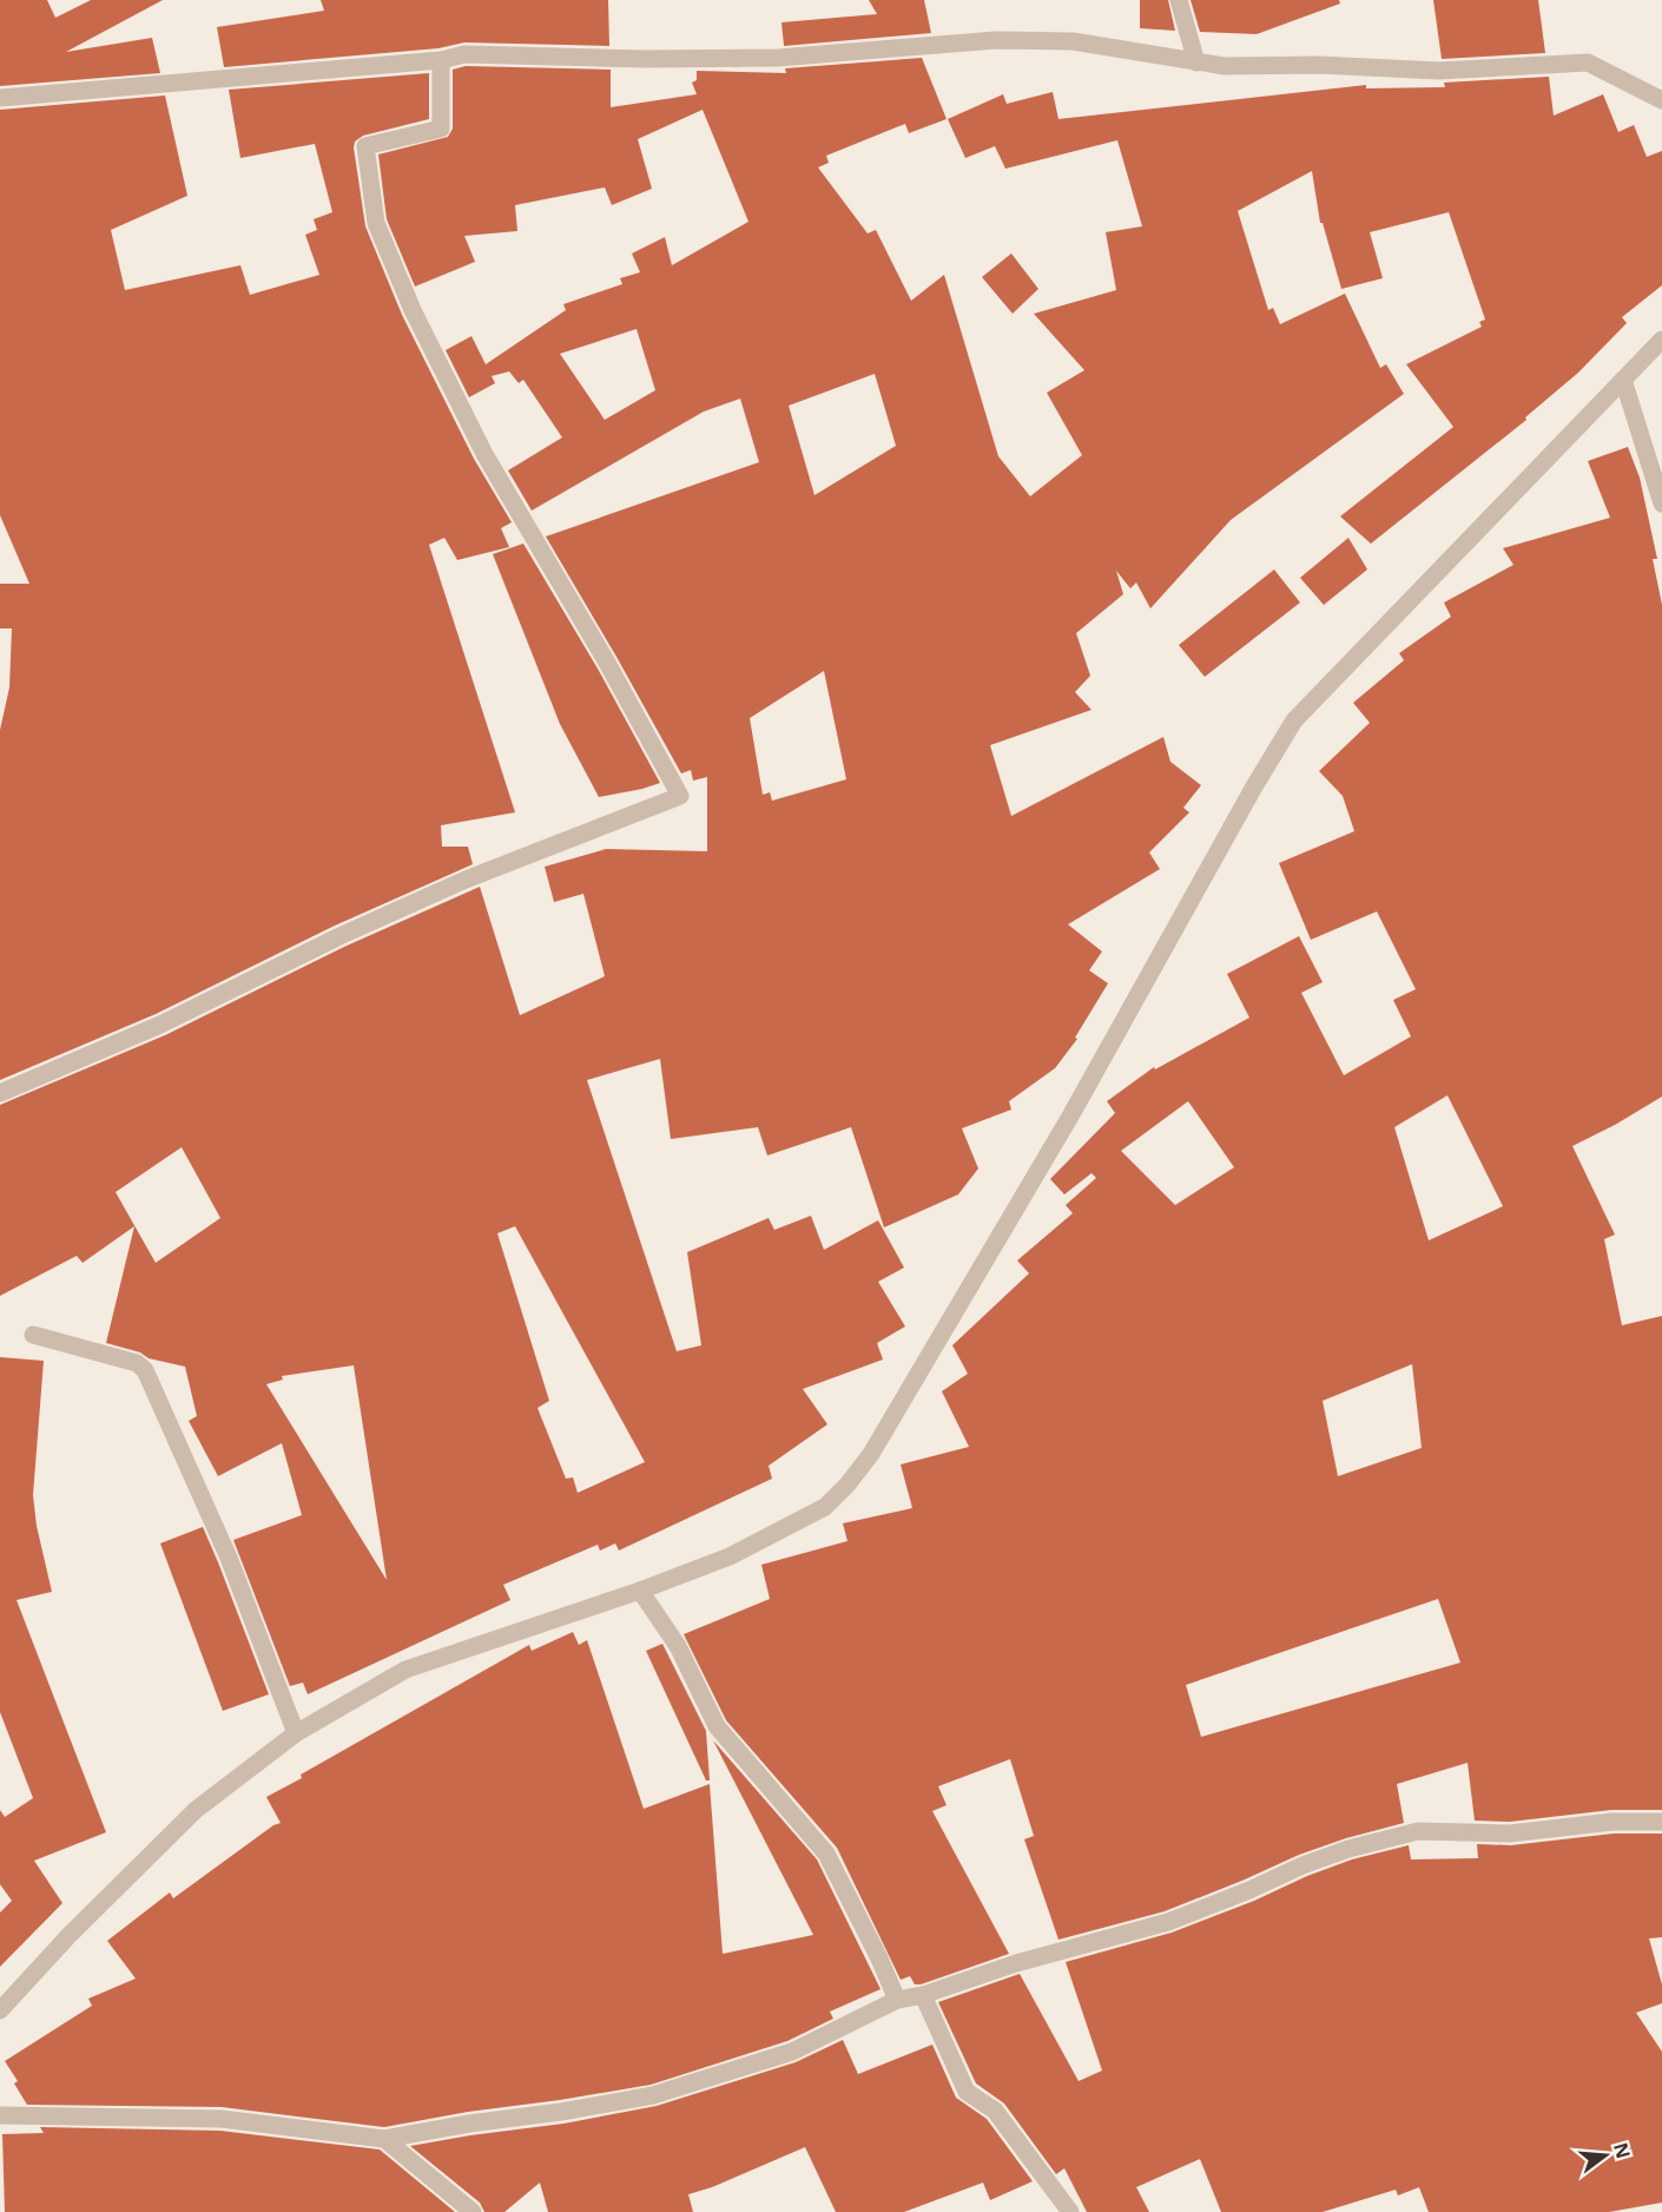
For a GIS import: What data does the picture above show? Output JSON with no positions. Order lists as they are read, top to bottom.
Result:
{
  "north": "right"
}
